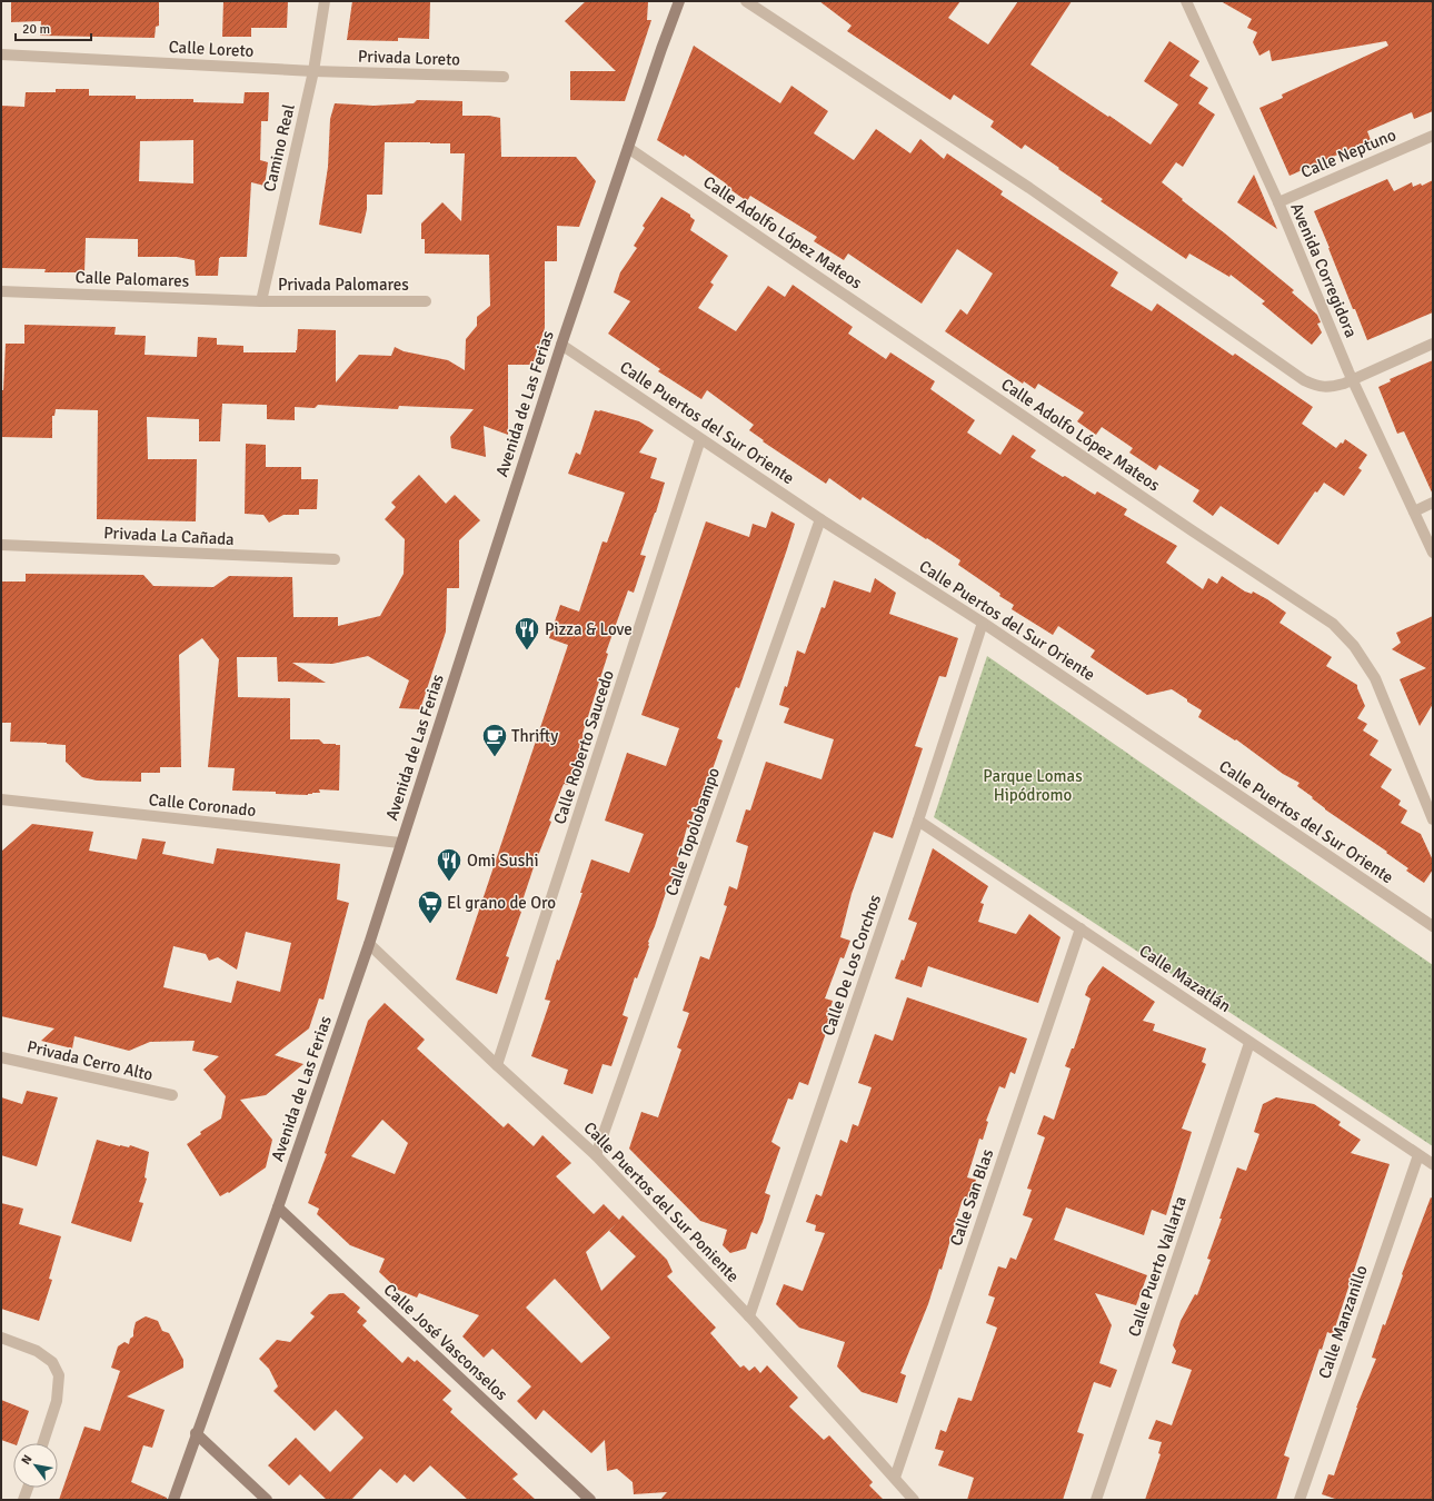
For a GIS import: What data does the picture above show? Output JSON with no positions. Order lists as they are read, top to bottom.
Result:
{
  "streets": {
    "main road": ["Avenida de Las Ferias", "Calle José Vasconselos"],
    "street": [
      "Calle Loreto",
      "Privada Loreto",
      "Camino Real",
      "Calle Neptuno",
      "Calle Adolfo López Mateos",
      "Avenida Corregidora",
      "Calle Palomares",
      "Privada Palomares",
      "Calle Puertos del Sur Oriente",
      "Privada La Cañada",
      "Calle Roberto Saucedo",
      "Calle Coronado",
      "Calle Topolobampo",
      "Calle De Los Corchos",
      "Calle Mazatlán",
      "Privada Cerro Alto",
      "Calle San Blas",
      "Calle Puertos del Sur Poniente",
      "Calle Puerto Vallarta",
      "Calle Manzanillo"
    ]
  },
  "crossings": [
    ["Calle Loreto", "Privada Loreto"],
    ["Calle Loreto", "Camino Real"],
    ["Privada Loreto", "Camino Real"],
    ["Camino Real", "Calle Palomares"],
    ["Camino Real", "Privada Palomares"],
    ["Calle Neptuno", "Avenida Corregidora"],
    ["Calle Adolfo López Mateos", "Avenida de Las Ferias"],
    ["Calle Palomares", "Privada Palomares"],
    ["Avenida de Las Ferias", "Calle Puertos del Sur Oriente"],
    ["Avenida de Las Ferias", "Calle Coronado"],
    ["Avenida de Las Ferias", "Calle Puertos del Sur Poniente"],
    ["Avenida de Las Ferias", "Calle José Vasconselos"],
    ["Calle Puertos del Sur Oriente", "Calle Roberto Saucedo"],
    ["Calle Puertos del Sur Oriente", "Calle Topolobampo"],
    ["Calle Puertos del Sur Oriente", "Calle De Los Corchos"],
    ["Calle Roberto Saucedo", "Calle Puertos del Sur Poniente"],
    ["Calle Topolobampo", "Calle Puertos del Sur Poniente"],
    ["Calle De Los Corchos", "Calle Mazatlán"],
    ["Calle De Los Corchos", "Calle Puertos del Sur Poniente"],
    ["Calle Mazatlán", "Calle San Blas"],
    ["Calle Mazatlán", "Calle Puerto Vallarta"],
    ["Calle Mazatlán", "Calle Manzanillo"],
    ["Calle San Blas", "Calle Puertos del Sur Poniente"]
  ],
  "parks": ["Parque Lomas Hipódromo"],
  "places": {
    "restaurant": ["Pizza & Love", "Omi Sushi"],
    "cafe": ["Thrifty"],
    "supermarket": ["El grano de Oro"]
  },
  "scale_bar": "20 m",
  "north": "top left"
}
